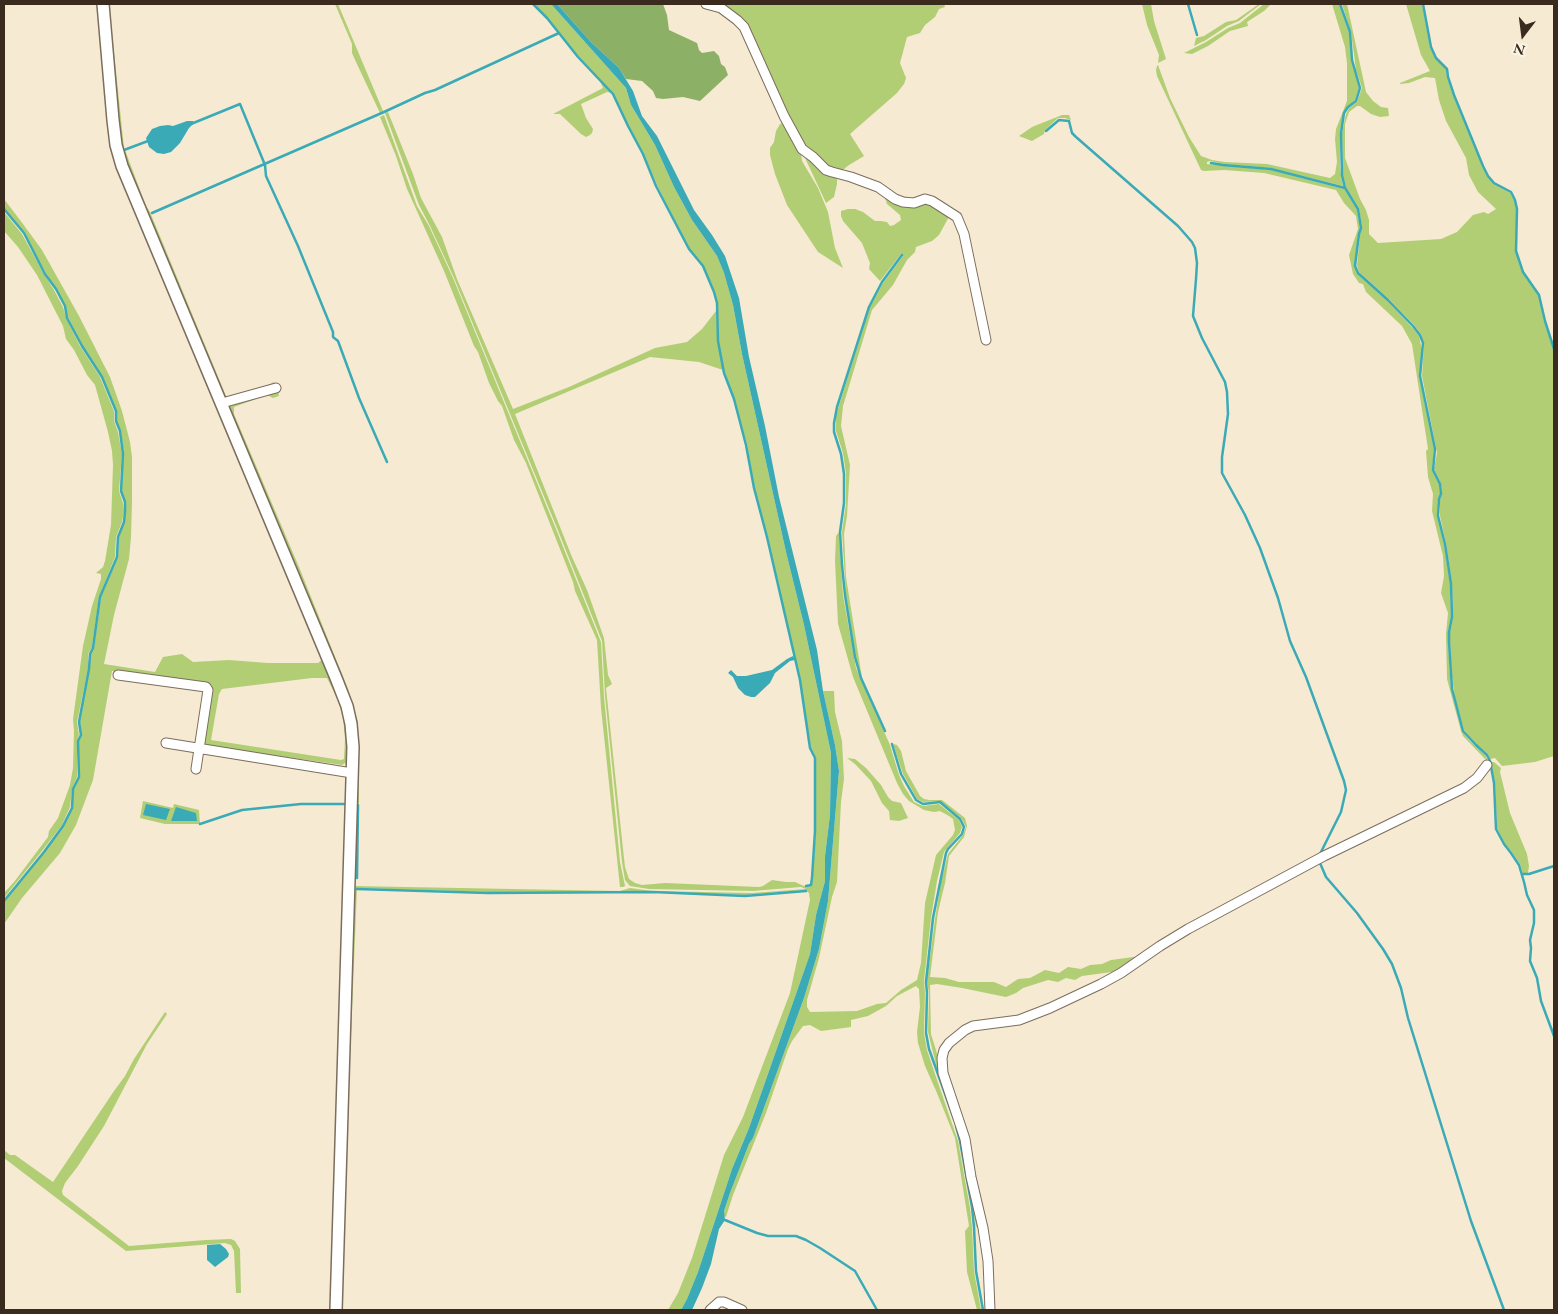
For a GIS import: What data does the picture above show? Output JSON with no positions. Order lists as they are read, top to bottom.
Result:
{
  "north": "bottom"
}
